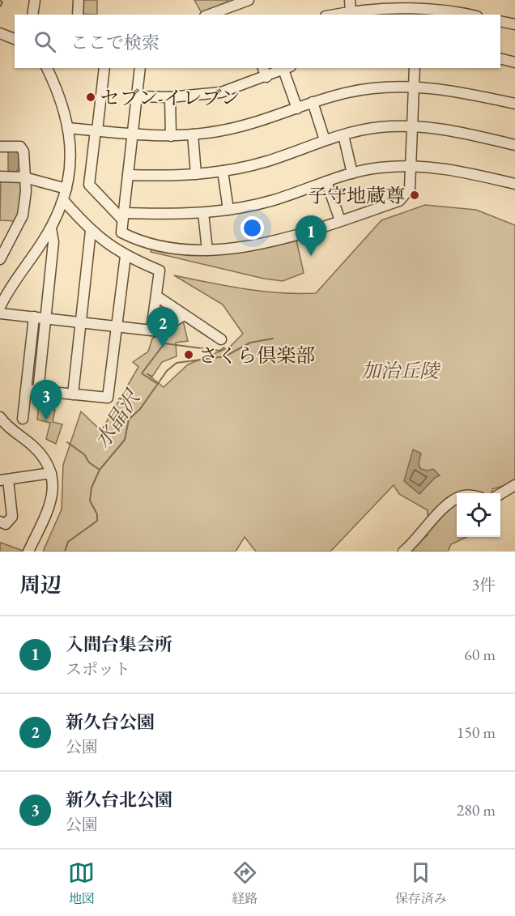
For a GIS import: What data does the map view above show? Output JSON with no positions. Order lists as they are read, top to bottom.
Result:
{
  "water": ["水晶沢"],
  "parks": ["加治丘陵"],
  "places": ["セブン-イレブン", "子守地蔵尊", "さくら倶楽部"],
  "page": {
    "search": "ここで検索",
    "pins": ["1", "2", "3"],
    "heading": ["周辺", "3件"],
    "list": [
      {
        "mark": "1",
        "name": "入間台集会所",
        "note": "スポット",
        "value": "60 m"
      },
      {
        "mark": "2",
        "name": "新久台公園",
        "note": "公園",
        "value": "150 m"
      },
      {
        "mark": "3",
        "name": "新久台北公園",
        "note": "公園",
        "value": "280 m"
      }
    ],
    "nav": ["地図", "経路", "保存済み"]
  }
}
